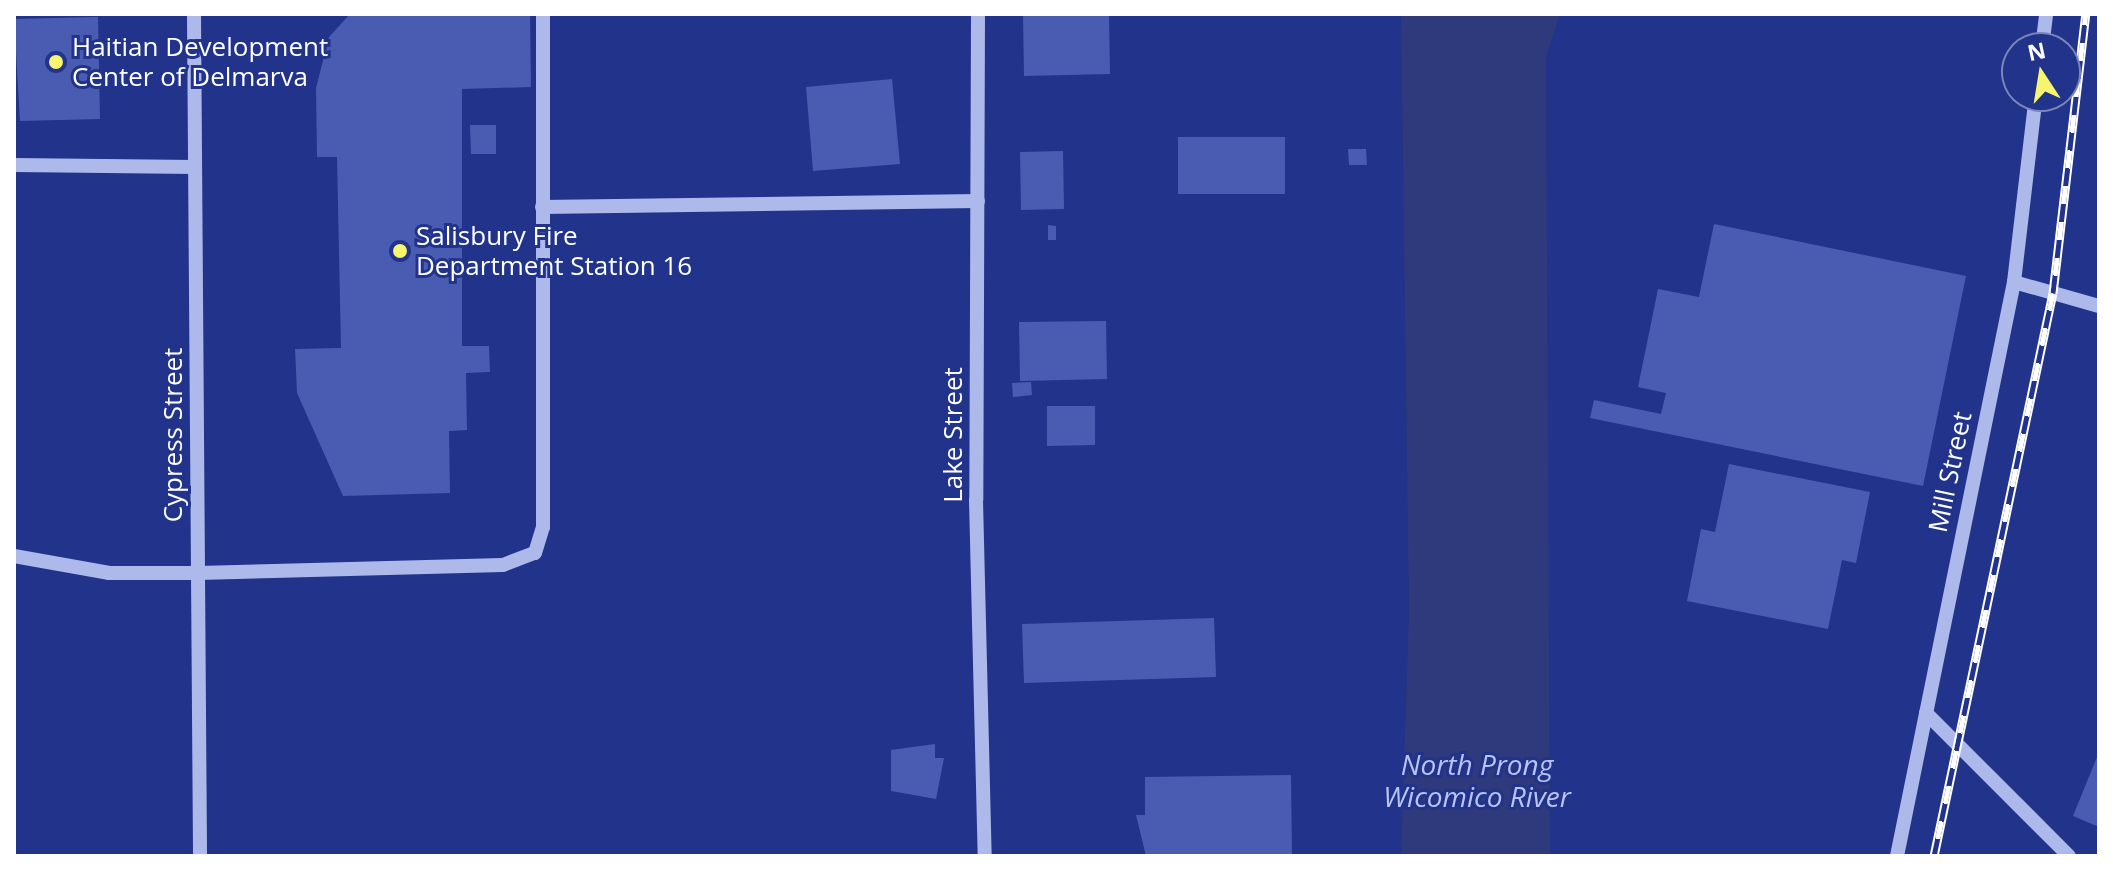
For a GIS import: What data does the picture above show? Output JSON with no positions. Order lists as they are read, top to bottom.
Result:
{
  "streets": {
    "street": ["Cypress Street", "Lake Street", "Mill Street"]
  },
  "water": ["North Prong Wicomico River"],
  "places": ["Haitian Development Center of Delmarva", "Salisbury Fire Department Station 16"],
  "north": "top"
}
